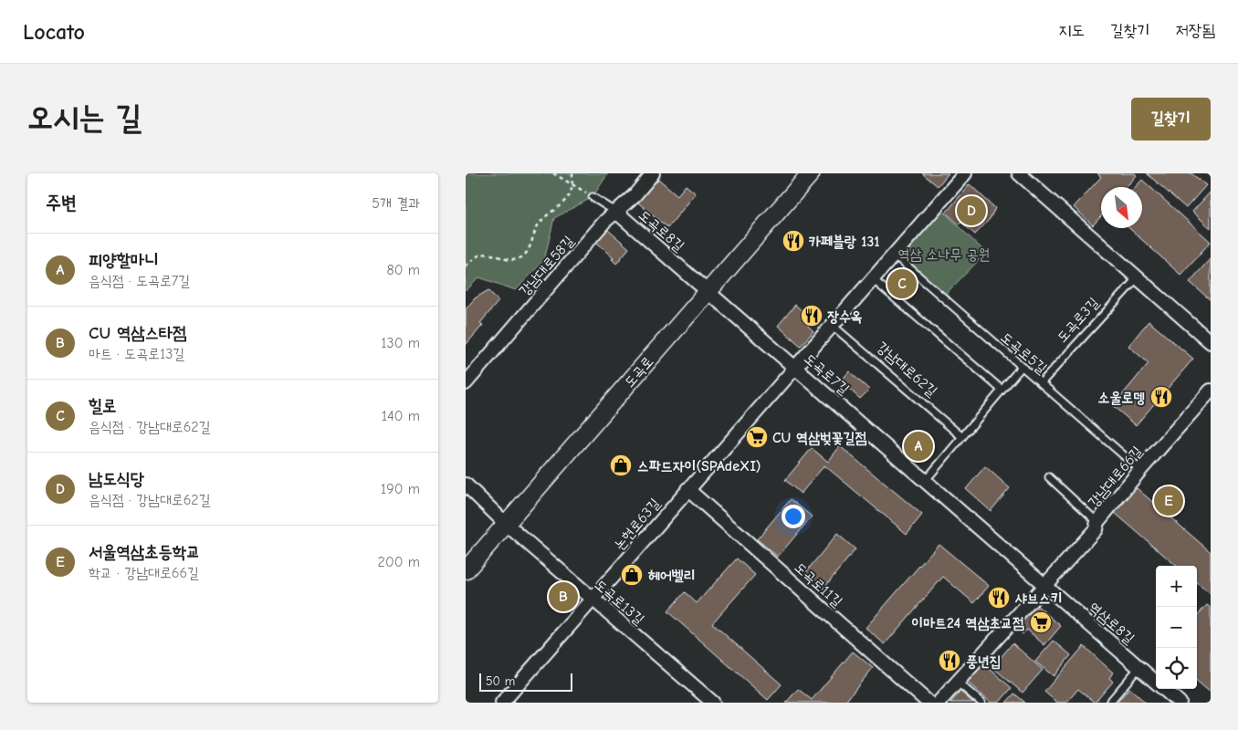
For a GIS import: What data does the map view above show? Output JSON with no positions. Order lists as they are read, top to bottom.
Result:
{
  "streets": {
    "main road": ["도곡로"],
    "street": [
      "도곡로8길",
      "강남대로58길",
      "도곡로7길",
      "강남대로66길",
      "논현로63길",
      "도곡로11길",
      "도곡로13길",
      "역삼로8길"
    ],
    "lane": ["도곡로3길", "도곡로5길", "강남대로62길"]
  },
  "crossings": [
    ["도곡로8길", "강남대로58길"],
    ["도곡로8길", "도곡로"],
    ["도곡로8길", "도곡로7길"],
    ["도곡로3길", "도곡로5길"],
    ["도곡로5길", "강남대로66길"],
    ["도곡로", "도곡로7길"],
    ["도곡로", "도곡로13길"],
    ["도곡로7길", "강남대로66길"],
    ["도곡로7길", "논현로63길"],
    ["도곡로7길", "역삼로8길"],
    ["강남대로66길", "역삼로8길"],
    ["논현로63길", "도곡로11길"],
    ["논현로63길", "도곡로13길"]
  ],
  "parks": ["역삼 소나무 공원"],
  "places": {
    "restaurant": [
      "카페블랑 131",
      "장수옥",
      "소울로뎅",
      "샤브스키",
      "풍년집"
    ],
    "supermarket": ["CU 역삼벚꽃길점", "이마트24 역삼초교점"],
    "shop": ["스파드자이(SPAdeXI)", "헤어벨리"]
  },
  "scale_bar": "50 m",
  "north": "bottom right",
  "page": {
    "header": "Locato",
    "nav": ["지도", "길찾기", "저장됨"],
    "buttons": "길찾기",
    "title": "오시는 길",
    "heading": ["주변", "5개 결과"],
    "pins": [
      "D",
      "C",
      "A",
      "E",
      "B"
    ],
    "list": [
      {
        "mark": "A",
        "name": "피양할마니",
        "note": "음식점 · 도곡로7길",
        "value": "80 m"
      },
      {
        "mark": "B",
        "name": "CU 역삼스타점",
        "note": "마트 · 도곡로13길",
        "value": "130 m"
      },
      {
        "mark": "C",
        "name": "힐로",
        "note": "음식점 · 강남대로62길",
        "value": "140 m"
      },
      {
        "mark": "D",
        "name": "남도식당",
        "note": "음식점 · 강남대로62길",
        "value": "190 m"
      },
      {
        "mark": "E",
        "name": "서울역삼초등학교",
        "note": "학교 · 강남대로66길",
        "value": "200 m"
      }
    ],
    "map_buttons": ["+", "−"],
    "scale": "50 m"
  }
}
